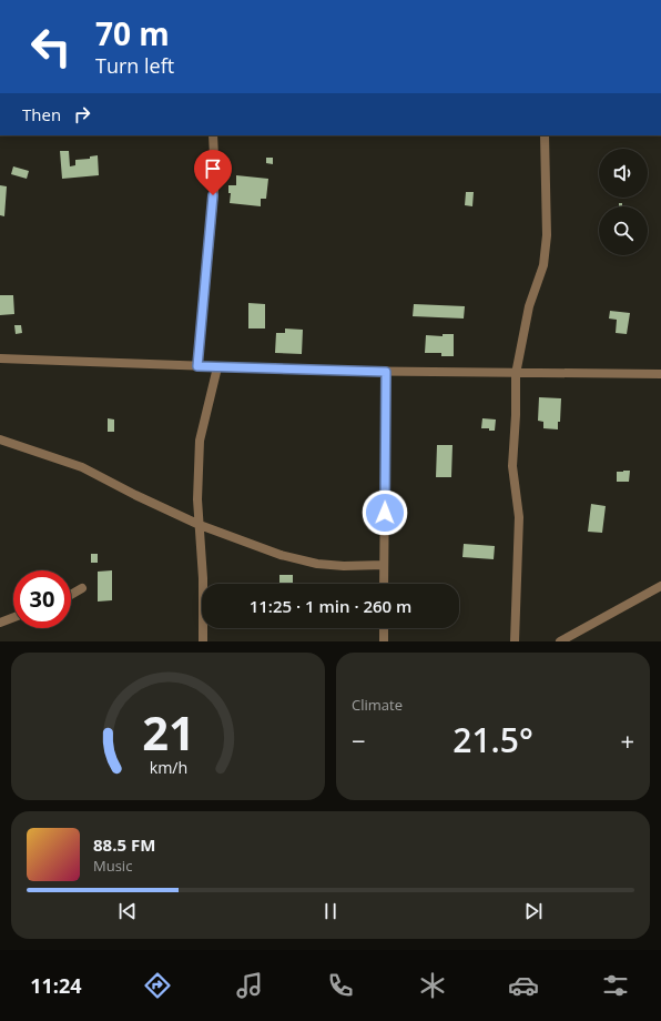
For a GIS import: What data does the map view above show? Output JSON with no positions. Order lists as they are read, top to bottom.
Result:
{
  "page": {
    "turn": ["70 m", "Turn left"],
    "then": "Then",
    "limit": "30",
    "trip": "11:25 · 1 min · 260 m",
    "tile": "Climate",
    "heat": ["−", "21.5°", "+"],
    "song": ["88.5 FM", "Music"],
    "tabs": "11:24",
    "gauge": ["21", "km/h"]
  }
}
